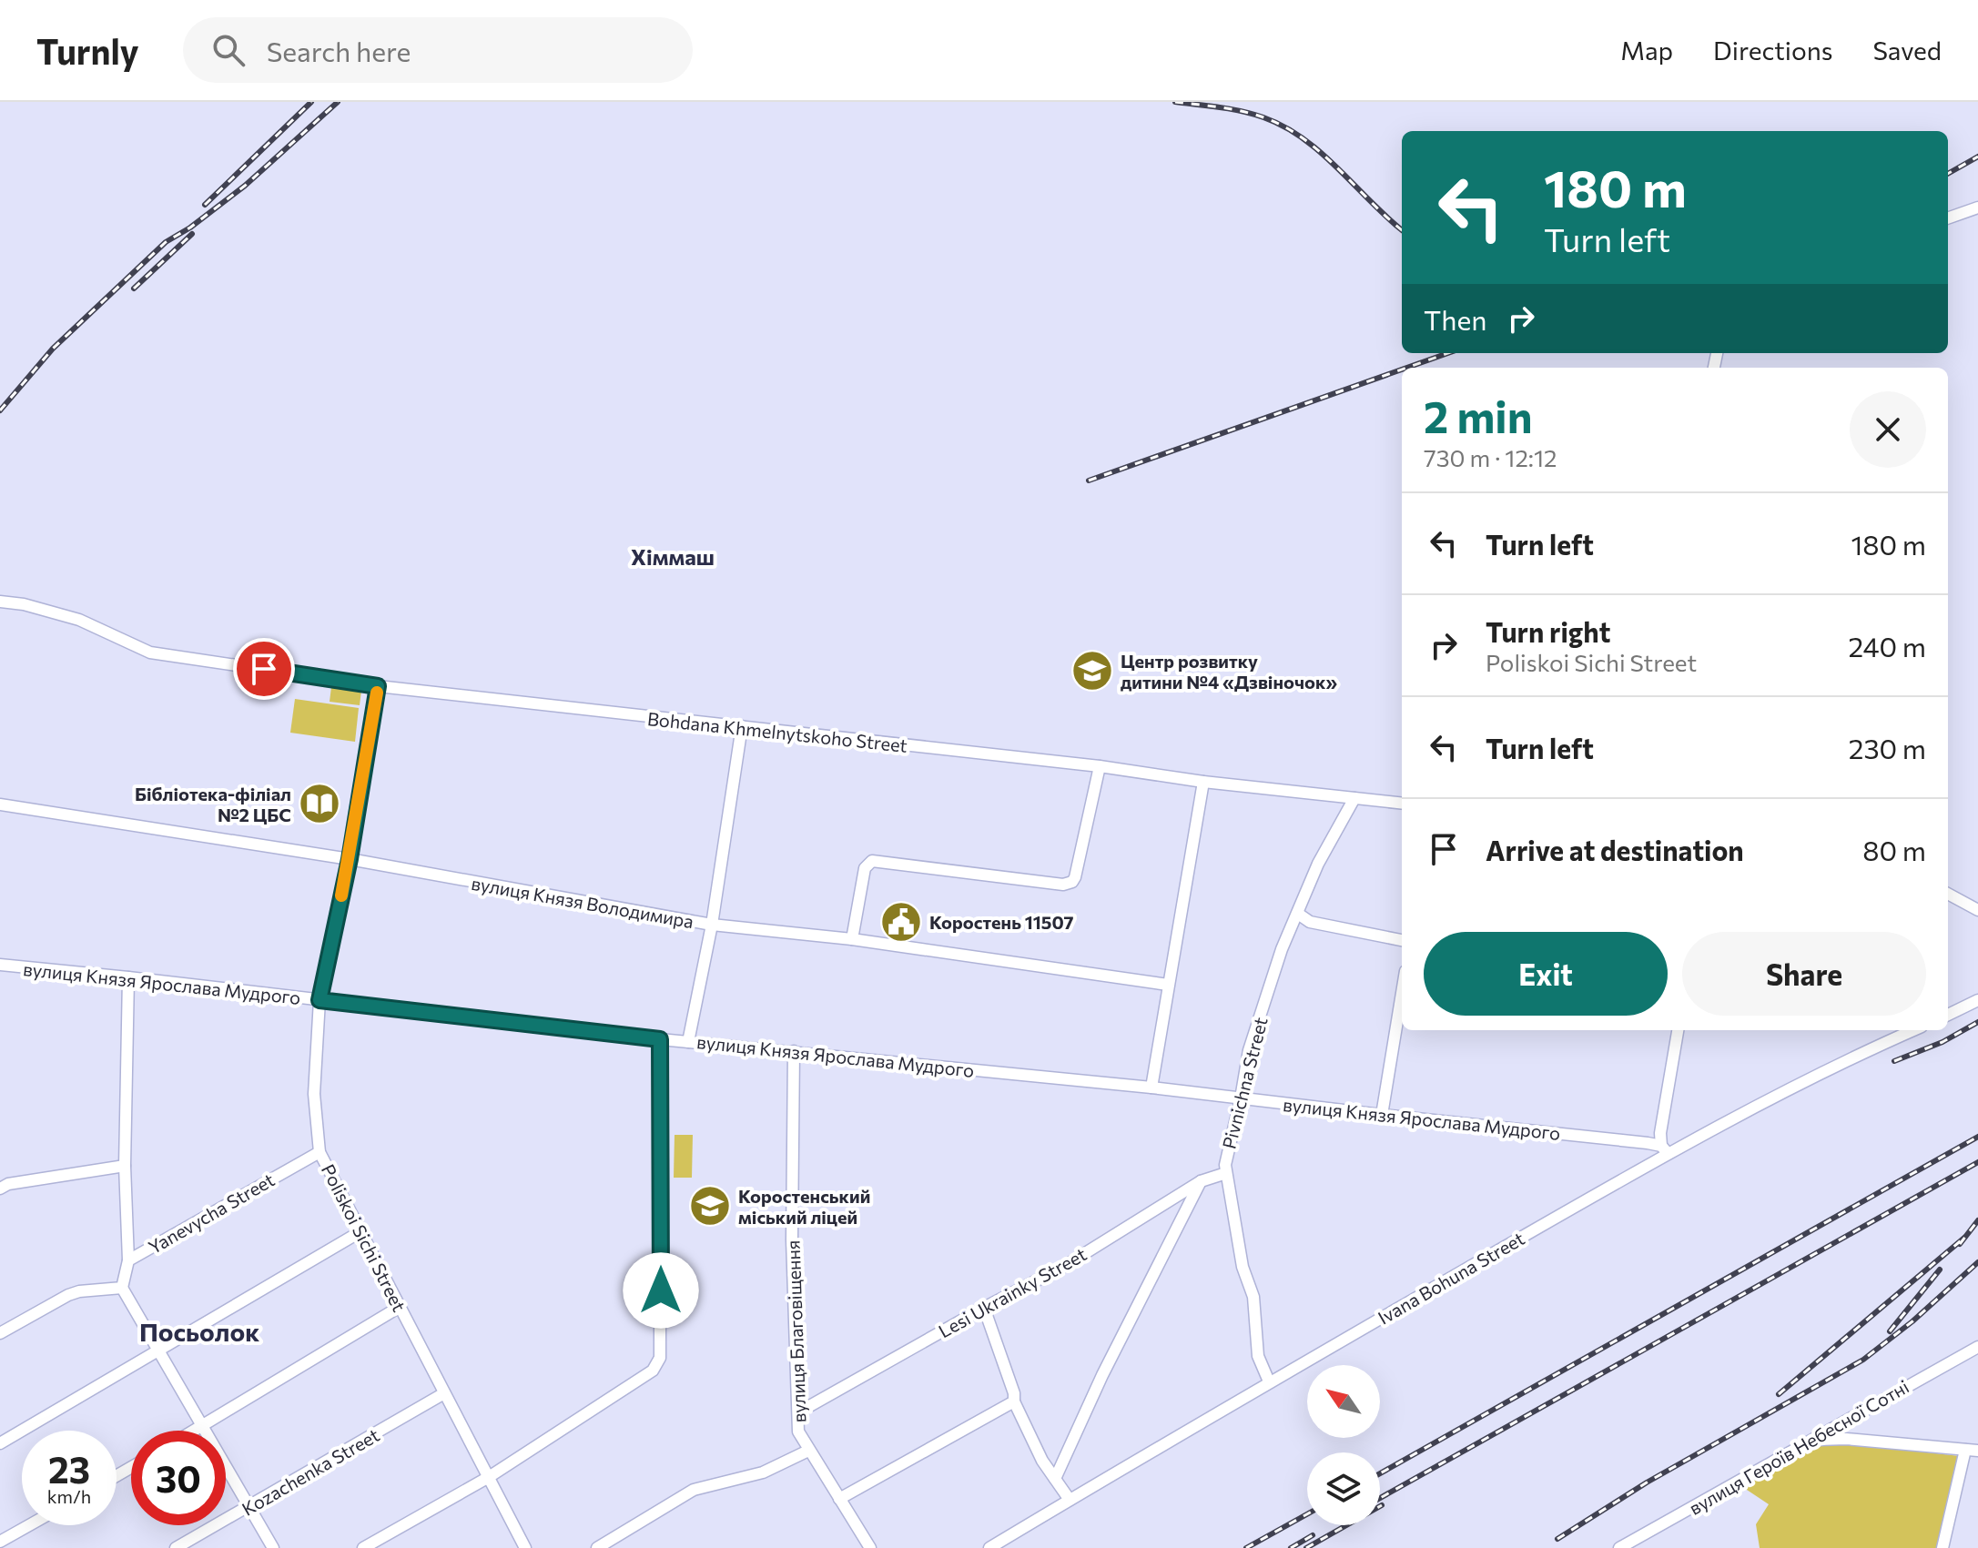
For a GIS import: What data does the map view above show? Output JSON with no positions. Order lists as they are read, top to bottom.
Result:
{
  "streets": {
    "street": [
      "Bohdana Khmelnytskoho Street",
      "вулиця Князя Володимира",
      "вулиця Князя Ярослава Мудрого",
      "Pivnichna Street",
      "Yanevycha Street",
      "Poliskoi Sichi Street",
      "Ivana Bohuna Street",
      "Lesi Ukrainky Street",
      "вулиця Благовіщення",
      "вулиця Героїв Небесної Сотні",
      "Kozachenka Street"
    ]
  },
  "crossings": [
    ["Bohdana Khmelnytskoho Street", "Pivnichna Street"],
    ["Bohdana Khmelnytskoho Street", "Poliskoi Sichi Street"],
    ["вулиця Князя Володимира", "Poliskoi Sichi Street"],
    ["вулиця Князя Ярослава Мудрого", "Pivnichna Street"],
    ["вулиця Князя Ярослава Мудрого", "Poliskoi Sichi Street"],
    ["вулиця Князя Ярослава Мудрого", "Ivana Bohuna Street"],
    ["вулиця Князя Ярослава Мудрого", "вулиця Благовіщення"],
    ["Pivnichna Street", "Ivana Bohuna Street"],
    ["Pivnichna Street", "Lesi Ukrainky Street"],
    ["Yanevycha Street", "Poliskoi Sichi Street"],
    ["Poliskoi Sichi Street", "Kozachenka Street"],
    ["Lesi Ukrainky Street", "вулиця Благовіщення"]
  ],
  "districts": ["Хіммаш", "Посьолок"],
  "places": {
    "school or university": ["Центр розвитку дитини №4 «Дзвіночок»", "Коростенський міський ліцей"],
    "library": ["Бібліотека-філіал №2 ЦБС"],
    "public building": ["Коростень 11507"]
  },
  "north": "top left",
  "page": {
    "header": "Turnly",
    "search": "Search here",
    "nav": ["Map", "Directions", "Saved"],
    "turn": ["180 m", "Turn left"],
    "then": "Then",
    "heading": ["2 min", "730 m · 12:12"],
    "list": [
      {
        "name": "Turn left",
        "value": "180 m"
      },
      {
        "name": "Turn right",
        "note": "Poliskoi Sichi Street",
        "value": "240 m"
      },
      {
        "name": "Turn left",
        "value": "230 m"
      },
      {
        "name": "Arrive at destination",
        "value": "80 m"
      }
    ],
    "buttons": ["Exit", "Share"],
    "speed": "23 km/h",
    "limit": "30"
  }
}
